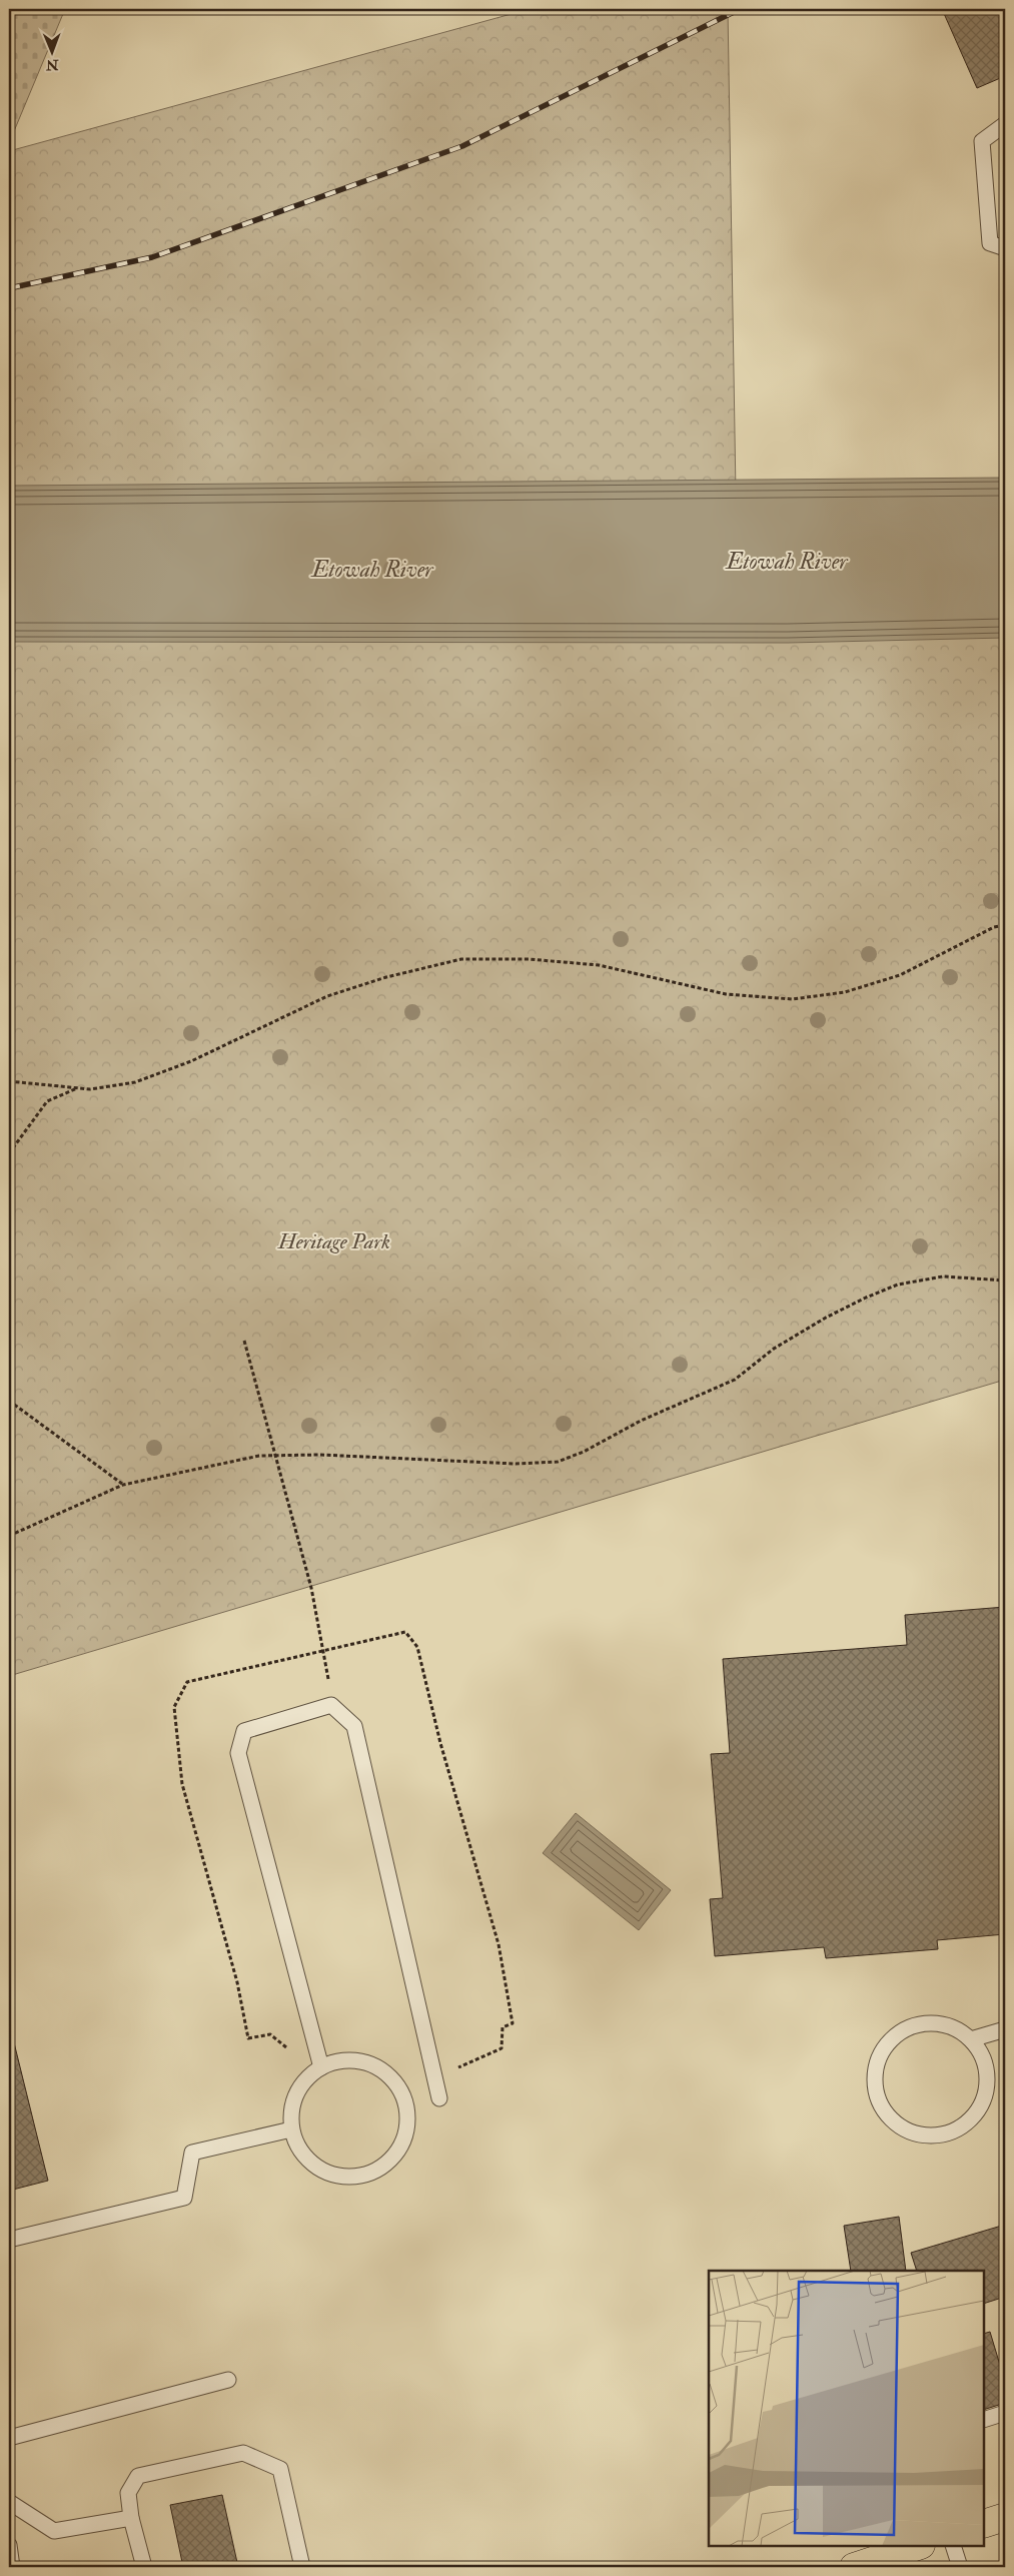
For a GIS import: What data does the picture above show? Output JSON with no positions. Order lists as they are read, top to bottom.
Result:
{
  "water": ["Etowah River"],
  "parks": ["Heritage Park"],
  "north": "bottom"
}
